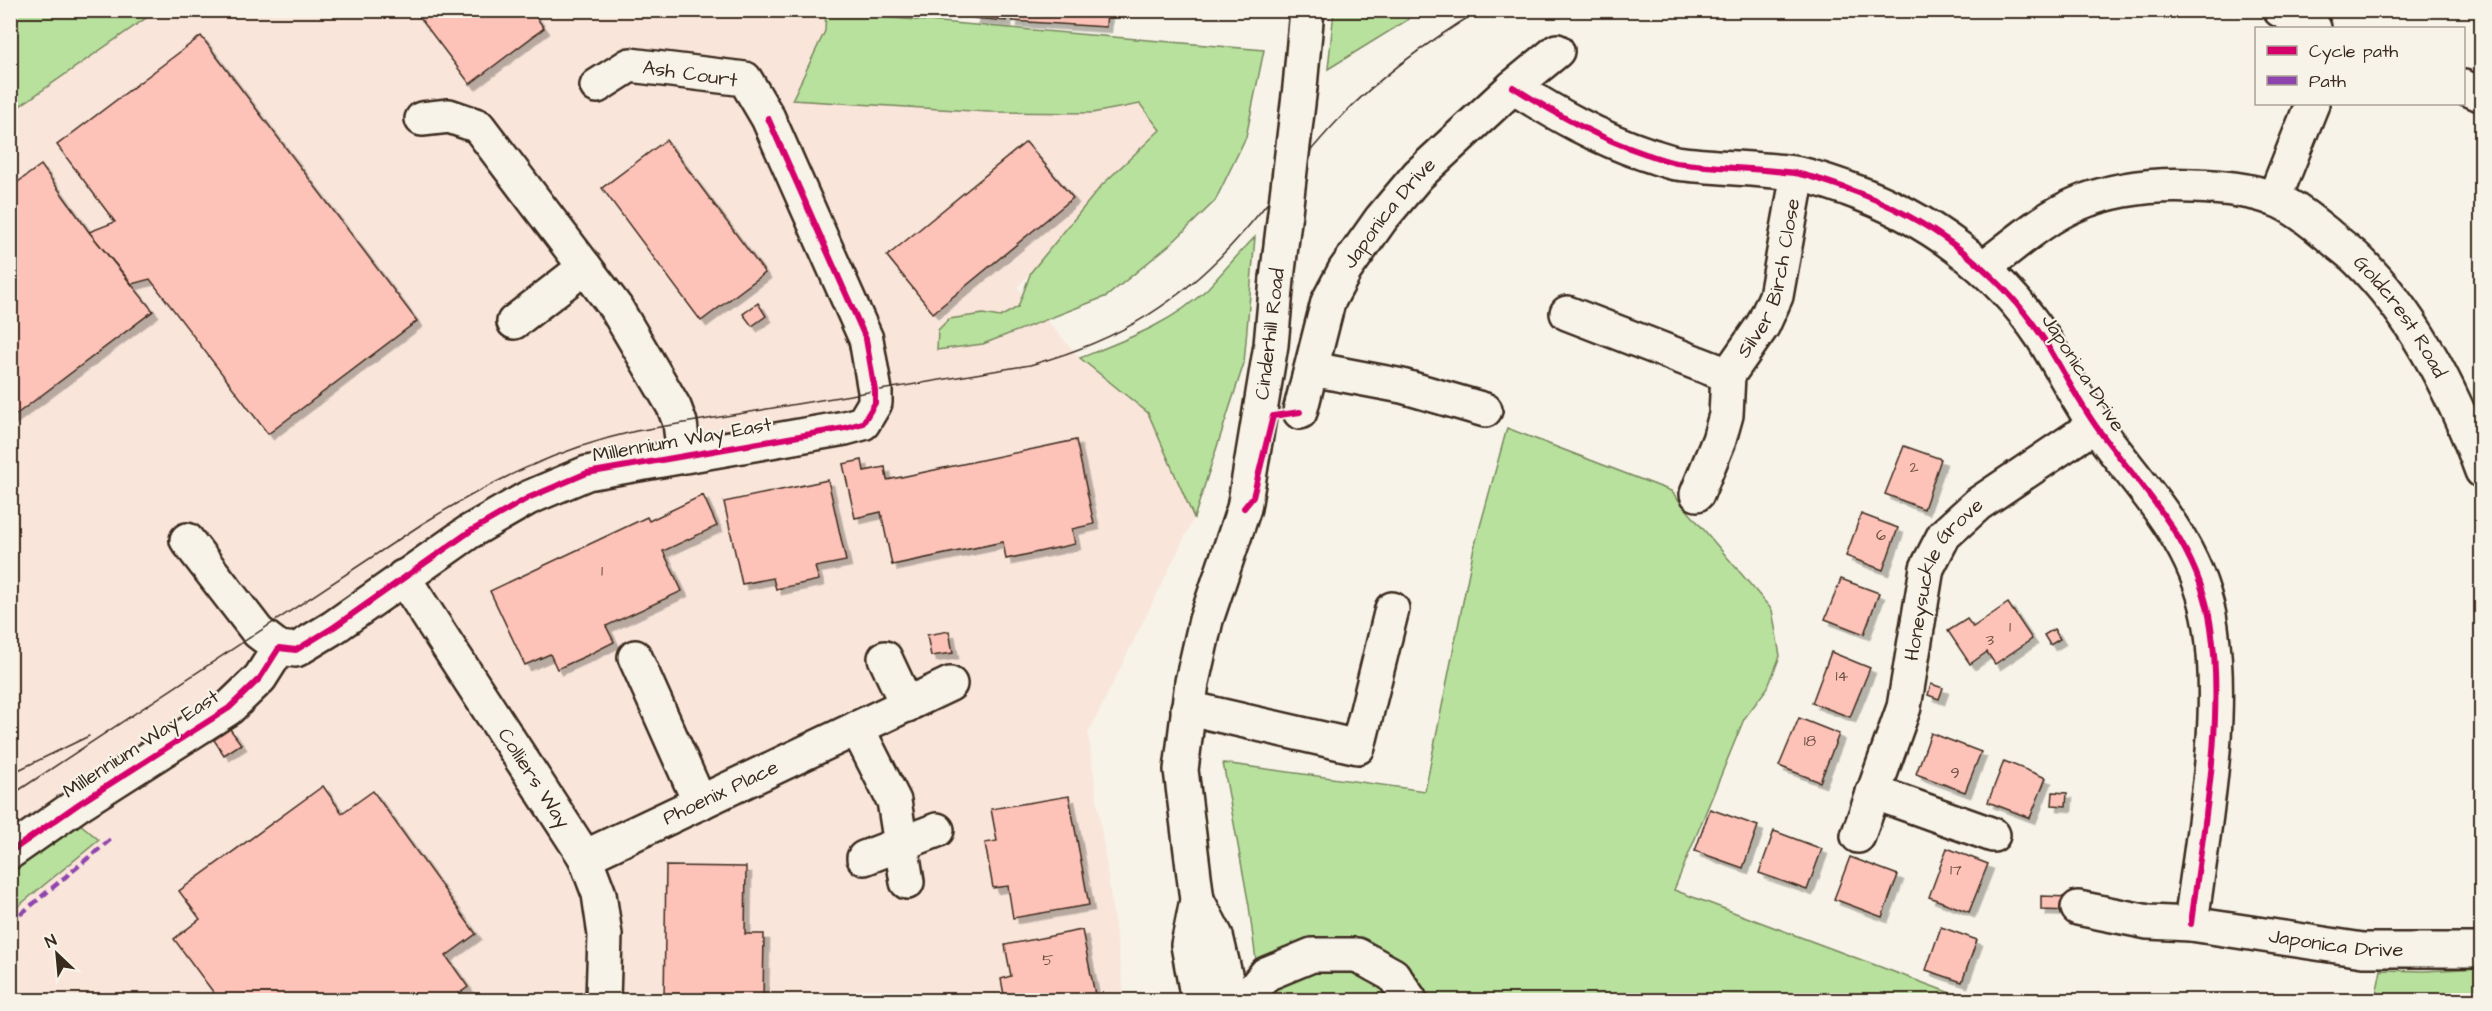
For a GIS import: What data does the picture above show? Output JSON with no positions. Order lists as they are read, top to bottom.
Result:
{
  "streets": {
    "street": [
      "Ash Court",
      "Japonica Drive",
      "Silver Birch Close",
      "Goldcrest Road",
      "Cinderhill Road",
      "Millennium Way East",
      "Honeysuckle Grove",
      "Colliers Way",
      "Phoenix Place"
    ]
  },
  "crossings": [
    ["Ash Court", "Millennium Way East"],
    ["Japonica Drive", "Silver Birch Close"],
    ["Japonica Drive", "Goldcrest Road"],
    ["Japonica Drive", "Honeysuckle Grove"],
    ["Millennium Way East", "Colliers Way"],
    ["Colliers Way", "Phoenix Place"]
  ],
  "house_numbers": [
    "2",
    "6",
    "1",
    "1",
    "3",
    "14",
    "18",
    "9",
    "17",
    "5"
  ],
  "legend": ["Cycle path", "Path"],
  "north": "top left"
}
